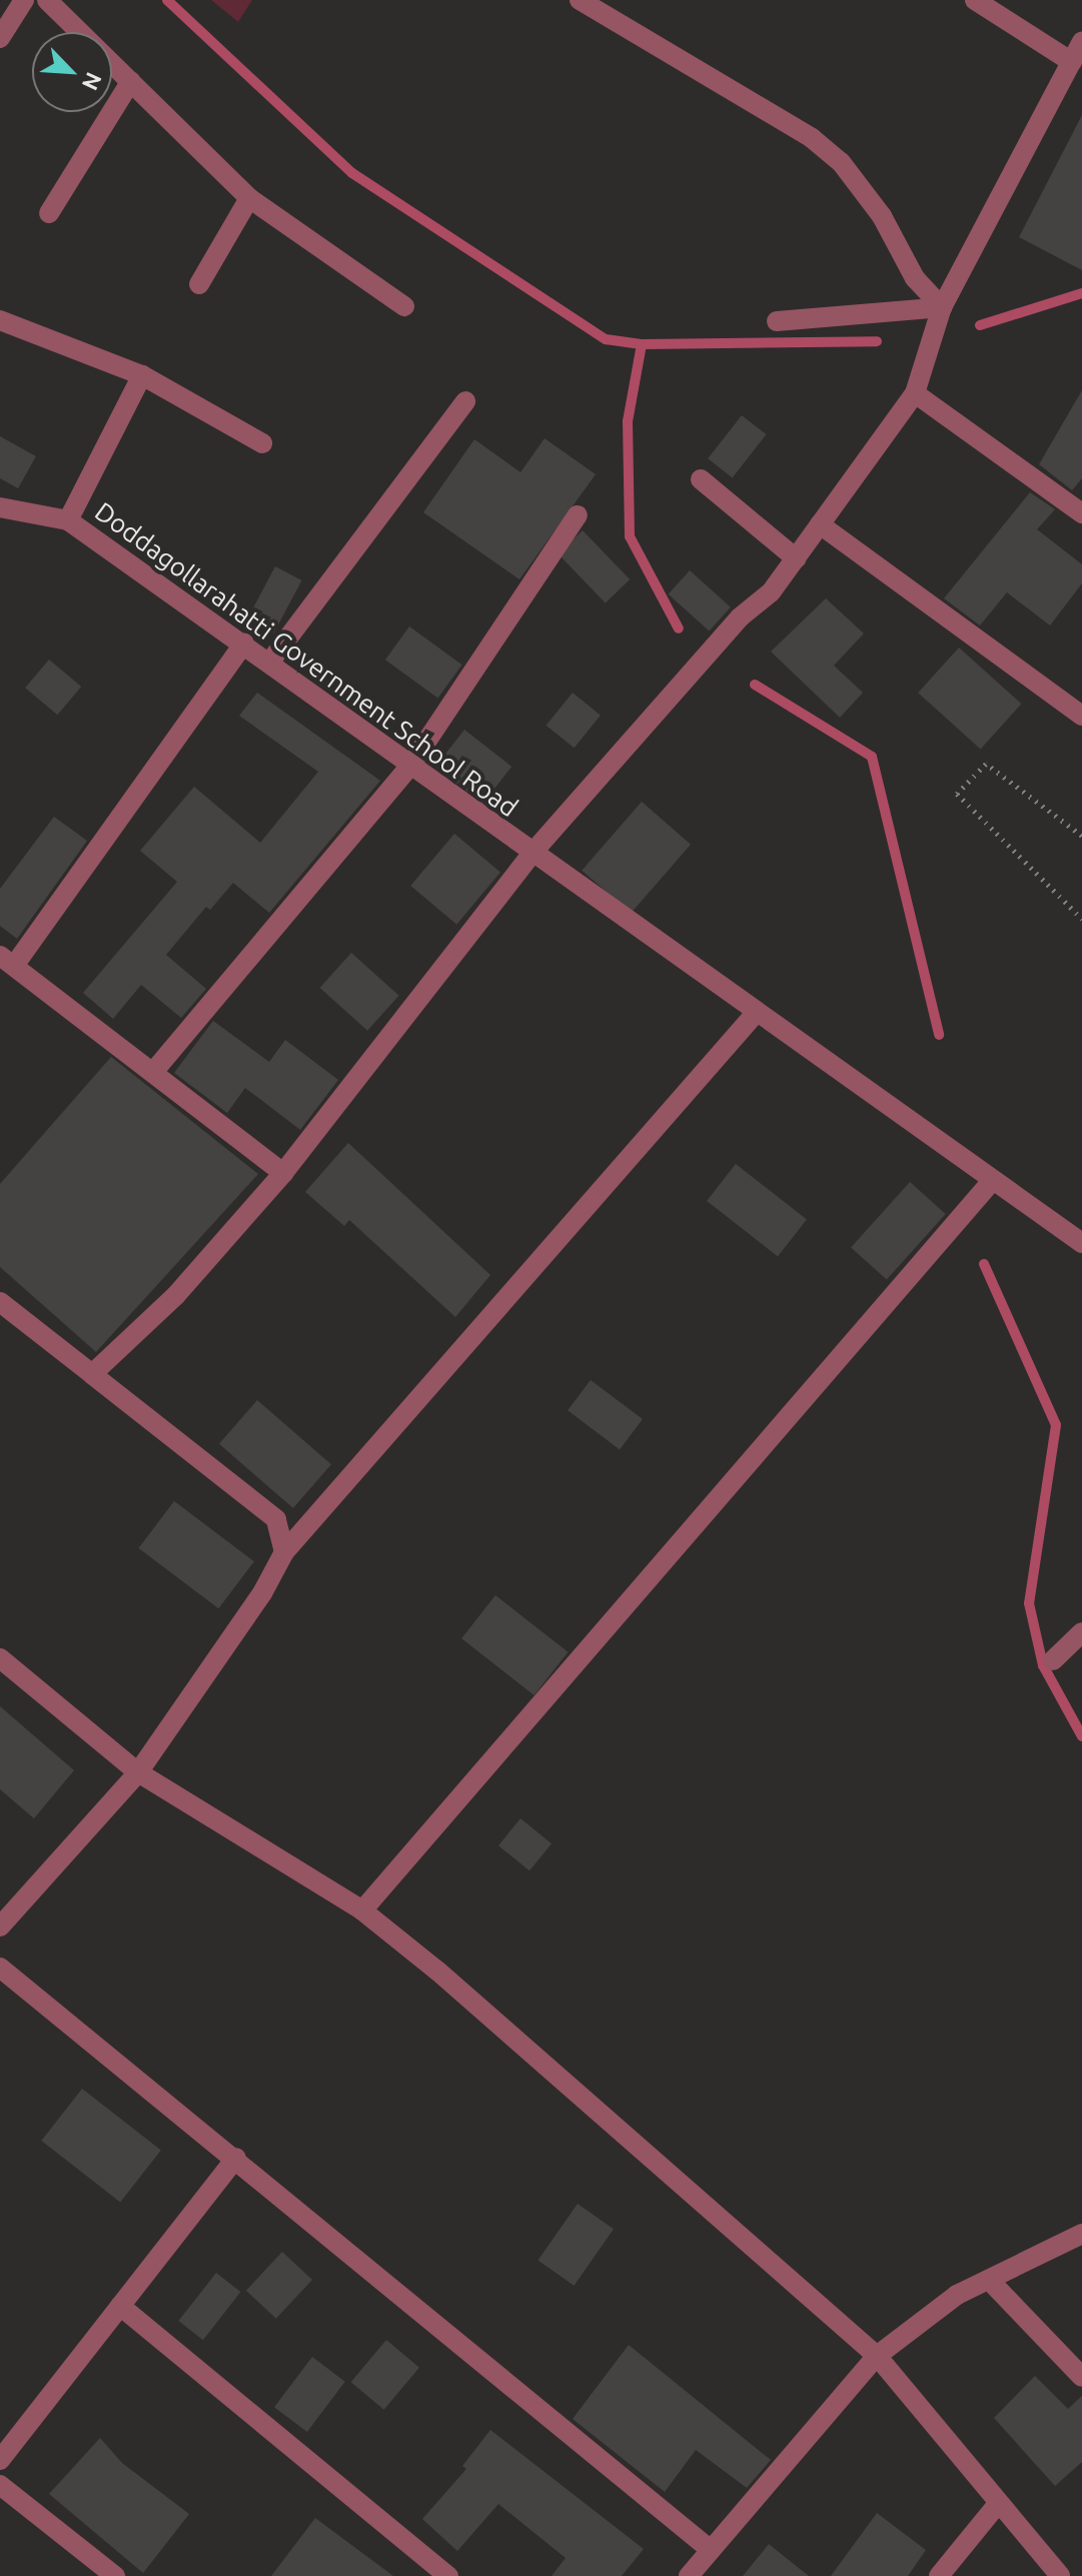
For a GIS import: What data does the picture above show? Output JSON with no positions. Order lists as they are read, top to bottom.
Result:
{
  "streets": {
    "street": ["Doddagollarahatti Government School Road"]
  },
  "north": "bottom right"
}
